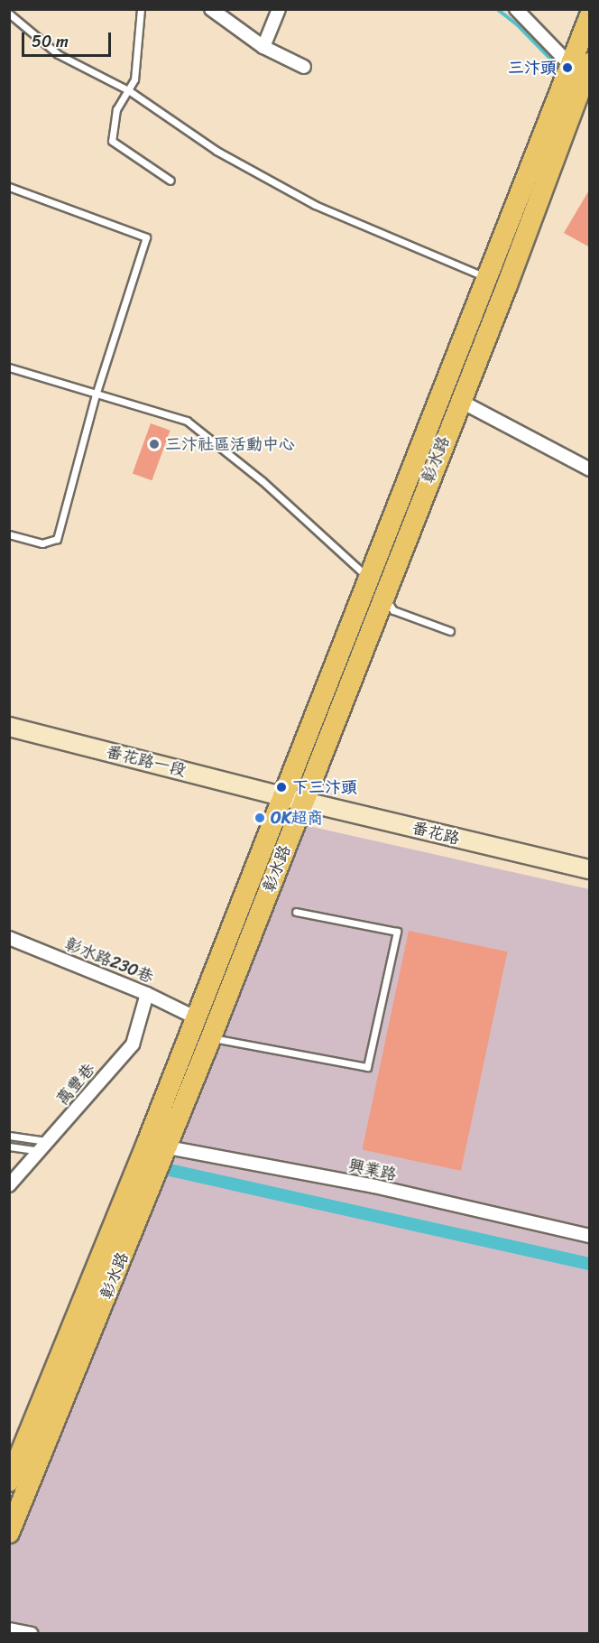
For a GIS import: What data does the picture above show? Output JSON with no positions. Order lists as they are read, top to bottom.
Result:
{
  "streets": {
    "main road": ["彰水路", "番花路一段", "番花路"],
    "street": ["彰水路230巷", "萬豐巷", "興業路"]
  },
  "crossings": [
    ["彰水路", "番花路一段"],
    ["彰水路", "番花路"],
    ["彰水路", "彰水路230巷"],
    ["彰水路", "興業路"],
    ["番花路一段", "番花路"],
    ["彰水路230巷", "萬豐巷"]
  ],
  "places": [
    "三汴頭",
    "三汴社區活動中心",
    "下三汴頭",
    "OK超商"
  ],
  "scale_bar": "50 m"
}
